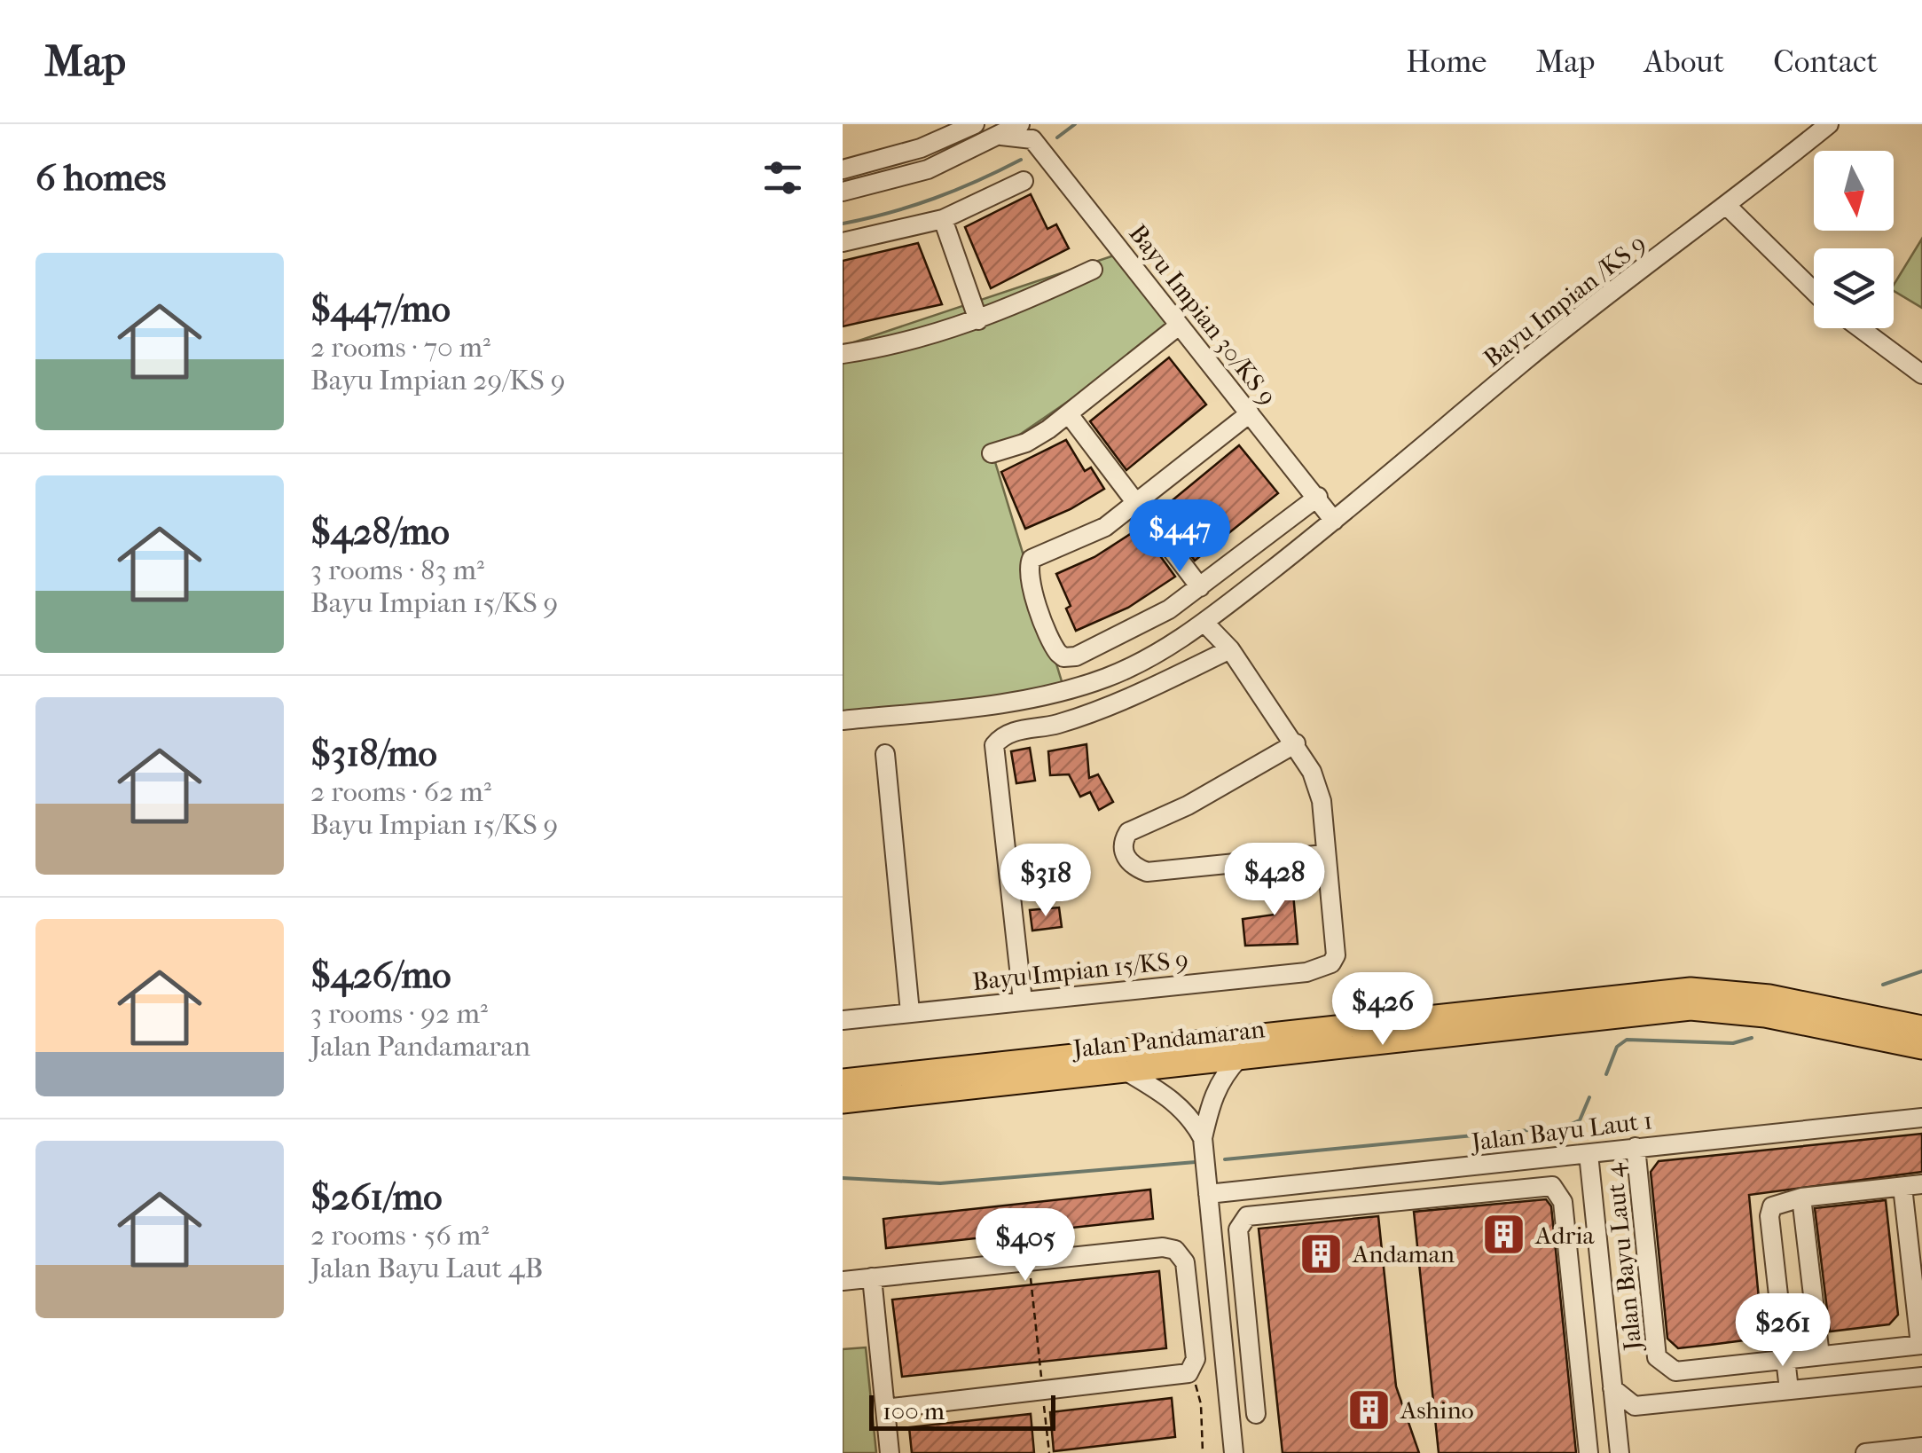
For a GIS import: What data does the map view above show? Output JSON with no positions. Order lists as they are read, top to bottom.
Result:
{
  "streets": {
    "main road": ["Jalan Pandamaran"],
    "street": [
      "Bayu Impian /KS 9",
      "Bayu Impian 30/KS 9",
      "Bayu Impian 15/KS 9",
      "Jalan Bayu Laut 1",
      "Jalan Bayu Laut 4"
    ]
  },
  "crossings": [
    ["Bayu Impian /KS 9", "Bayu Impian 30/KS 9"],
    ["Jalan Bayu Laut 1", "Jalan Bayu Laut 4"]
  ],
  "places": {
    "building": ["Adria", "Andaman", "Ashino"]
  },
  "scale_bar": "100 m",
  "north": "bottom",
  "page": {
    "header": "Map",
    "nav": [
      "Home",
      "Map",
      "About",
      "Contact"
    ],
    "heading": "6 homes",
    "list": [
      {
        "name": "$447/mo",
        "note": "2 rooms · 70 m² · Bayu Impian 29/KS 9"
      },
      {
        "name": "$428/mo",
        "note": "3 rooms · 83 m² · Bayu Impian 15/KS 9"
      },
      {
        "name": "$318/mo",
        "note": "2 rooms · 62 m² · Bayu Impian 15/KS 9"
      },
      {
        "name": "$426/mo",
        "note": "3 rooms · 92 m² · Jalan Pandamaran"
      },
      {
        "name": "$261/mo",
        "note": "2 rooms · 56 m² · Jalan Bayu Laut 4B"
      }
    ],
    "price": [
      "$447",
      "$428",
      "$318",
      "$426",
      "$405",
      "$261"
    ],
    "scale": "100 m"
  }
}
